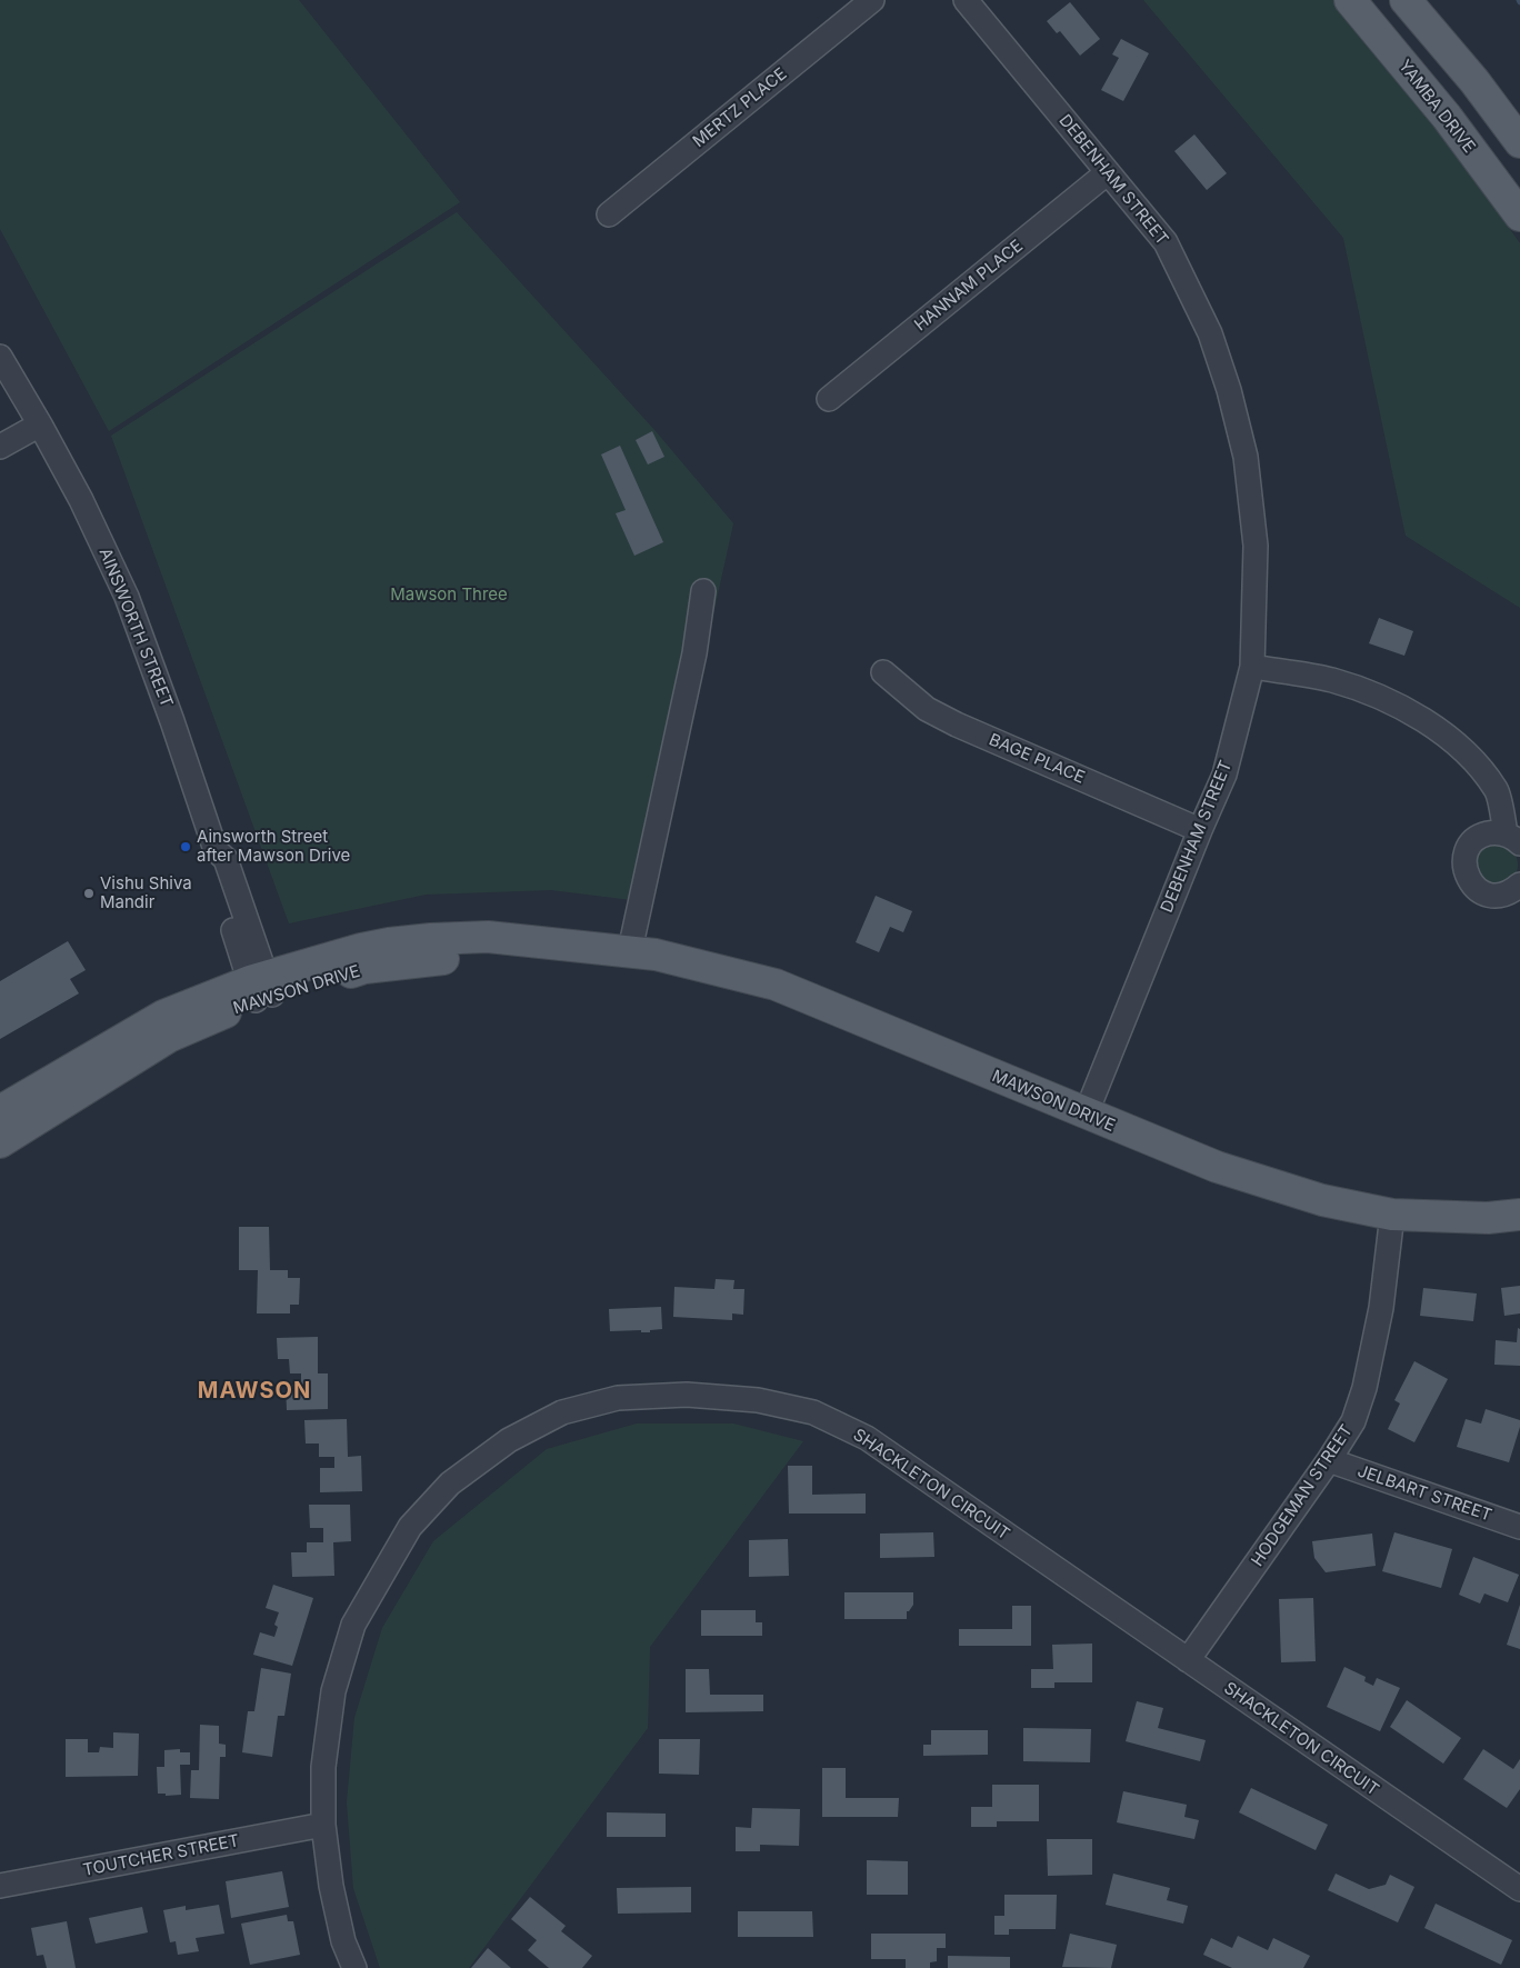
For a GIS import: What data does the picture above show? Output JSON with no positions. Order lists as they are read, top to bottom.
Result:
{
  "streets": {
    "main road": ["YAMBA DRIVE", "MAWSON DRIVE"],
    "street": [
      "MERTZ PLACE",
      "DEBENHAM STREET",
      "HANNAM PLACE",
      "AINSWORTH STREET",
      "BAGE PLACE",
      "SHACKLETON CIRCUIT",
      "JELBART STREET",
      "HODGEMAN STREET",
      "TOUTCHER STREET"
    ]
  },
  "crossings": [
    ["DEBENHAM STREET", "HANNAM PLACE"],
    ["DEBENHAM STREET", "BAGE PLACE"],
    ["DEBENHAM STREET", "MAWSON DRIVE"],
    ["AINSWORTH STREET", "MAWSON DRIVE"],
    ["MAWSON DRIVE", "HODGEMAN STREET"],
    ["SHACKLETON CIRCUIT", "HODGEMAN STREET"],
    ["SHACKLETON CIRCUIT", "TOUTCHER STREET"],
    ["JELBART STREET", "HODGEMAN STREET"]
  ],
  "districts": ["MAWSON"],
  "parks": ["Mawson Three"],
  "places": ["Ainsworth Street after Mawson Drive", "Vishu Shiva Mandir"]
}
